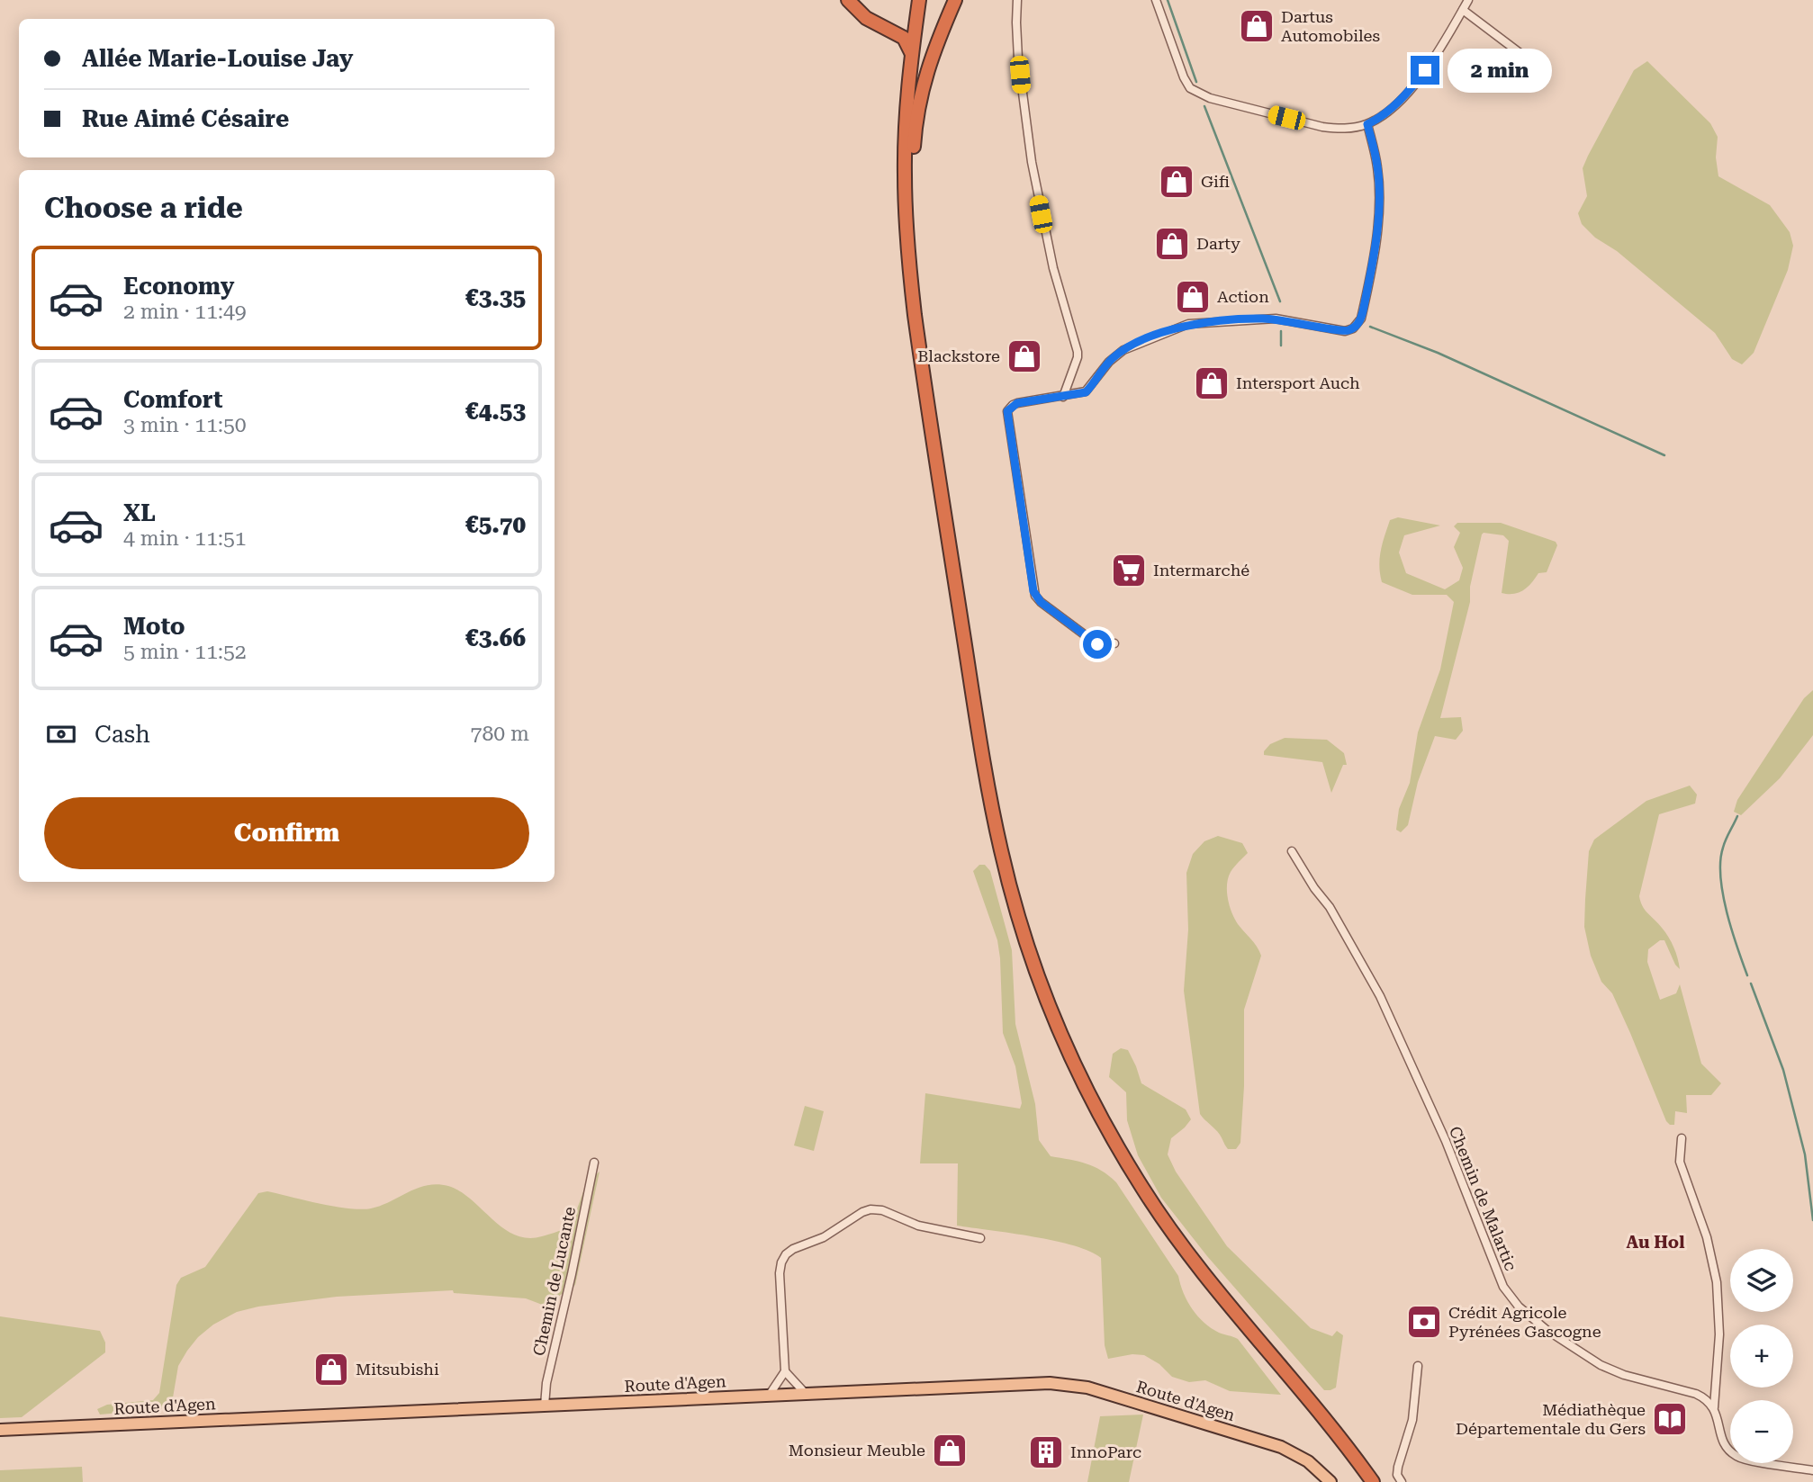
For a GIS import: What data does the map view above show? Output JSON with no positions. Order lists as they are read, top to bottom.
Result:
{
  "streets": {
    "main road": ["Route d'Agen"],
    "street": ["Chemin de Malartic", "Chemin de Lucante"]
  },
  "crossings": [
    ["Chemin de Lucante", "Route d'Agen"]
  ],
  "districts": ["Au Hol"],
  "places": {
    "shop": [
      "Dartus Automobiles",
      "Gifi",
      "Darty",
      "Action",
      "Blackstore",
      "Intersport Auch",
      "Mitsubishi",
      "Monsieur Meuble"
    ],
    "supermarket": ["Intermarché"],
    "bank": ["Crédit Agricole Pyrénées Gascogne"],
    "library": ["Médiathèque Départementale du Gers"],
    "building": ["InnoParc"]
  },
  "page": {
    "banner": ["Allée Marie-Louise Jay", "Rue Aimé Césaire"],
    "bubble": "2 min",
    "heading": "Choose a ride",
    "list": [
      {
        "name": "Economy",
        "note": "2 min · 11:49",
        "value": "€3.35"
      },
      {
        "name": "Comfort",
        "note": "3 min · 11:50",
        "value": "€4.53"
      },
      {
        "name": "XL",
        "note": "4 min · 11:51",
        "value": "€5.70"
      },
      {
        "name": "Moto",
        "note": "5 min · 11:52",
        "value": "€3.66"
      }
    ],
    "pay": ["Cash", "780 m"],
    "buttons": "Confirm",
    "map_buttons": ["+", "−"]
  }
}
